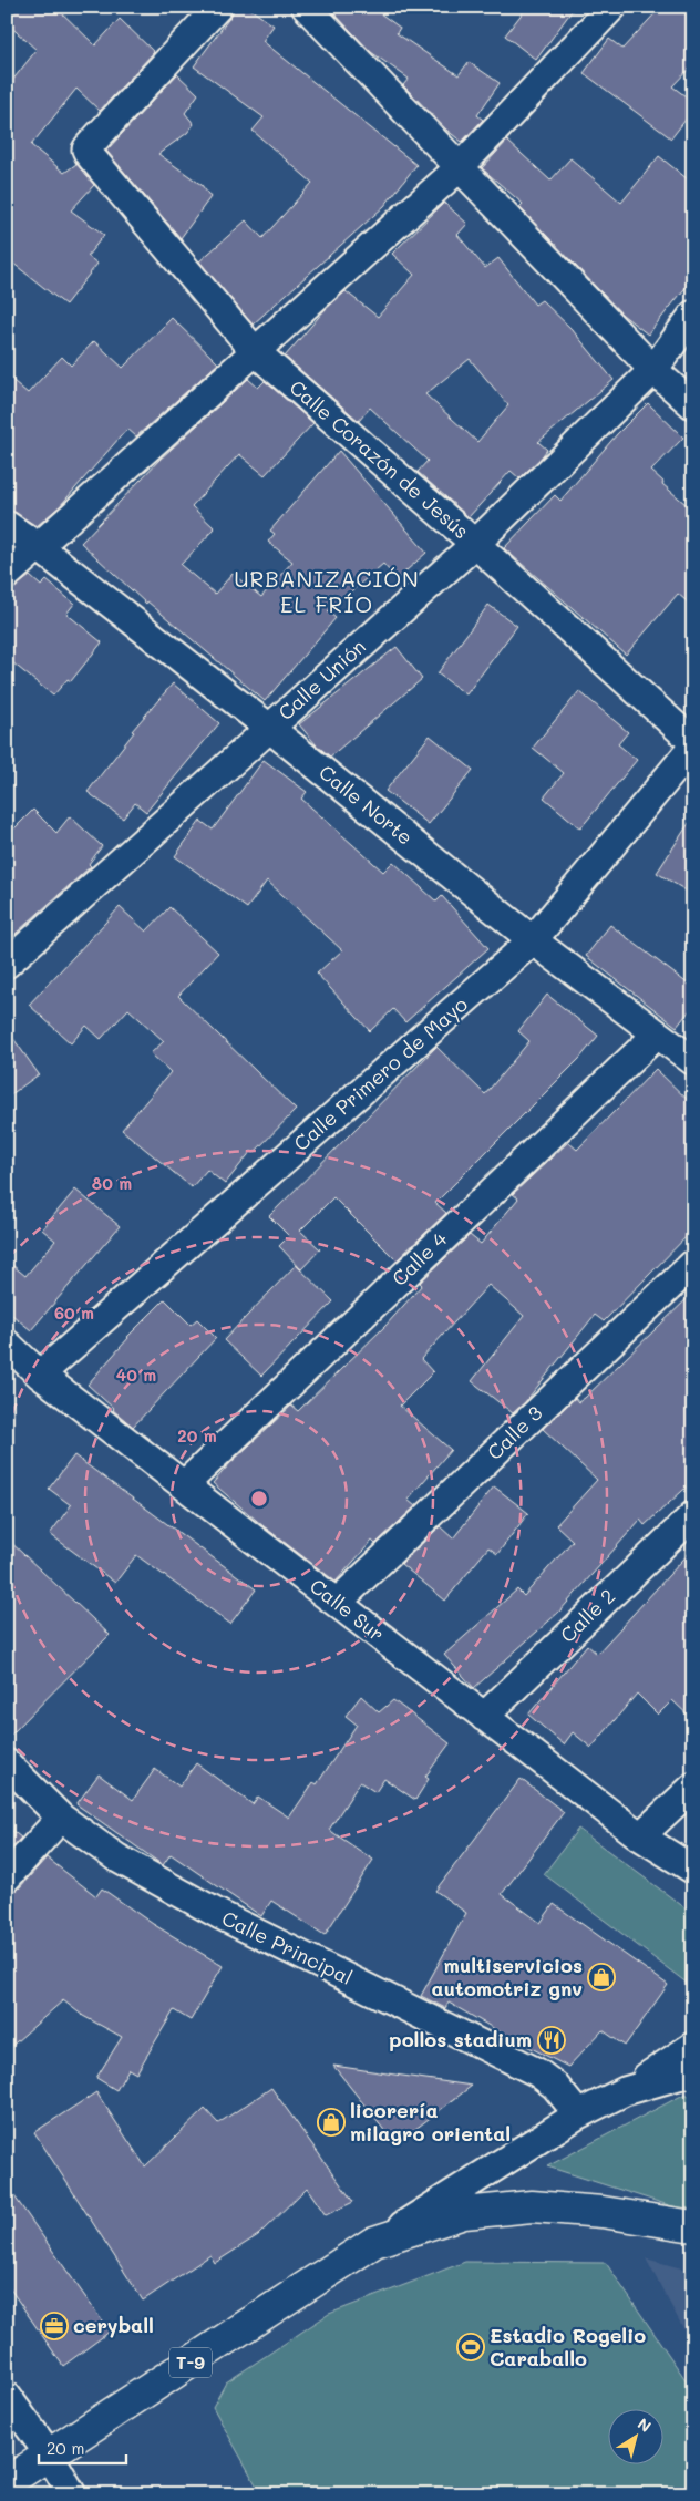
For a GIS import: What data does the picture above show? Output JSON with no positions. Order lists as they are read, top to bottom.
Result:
{
  "streets": {
    "highway": ["T-9"],
    "street": [
      "Calle Corazón de Jesús",
      "Calle Unión",
      "Calle Norte",
      "Calle Primero de Mayo",
      "Calle 4",
      "Calle 3",
      "Calle Sur",
      "Calle 2",
      "Calle Principal"
    ]
  },
  "crossings": [
    ["Calle Corazón de Jesús", "Calle Unión"],
    ["Calle Corazón de Jesús", "Calle Primero de Mayo"],
    ["Calle Unión", "Calle Norte"],
    ["Calle Norte", "Calle Primero de Mayo"],
    ["Calle Norte", "Calle 4"],
    ["Calle Primero de Mayo", "Calle Sur"],
    ["Calle 4", "Calle Sur"],
    ["Calle 3", "Calle Sur"],
    ["Calle Sur", "Calle 2"],
    ["Calle Principal", "T-9"]
  ],
  "districts": ["URBANIZACIÓN EL FRÍO"],
  "places": {
    "shop": ["multiservicios automotriz gnv", "licorería milagro oriental"],
    "restaurant": ["pollos stadium"],
    "office": ["ceryball"],
    "sports": ["Estadio Rogelio Caraballo"]
  },
  "scale_bar": "20 m",
  "north": "top right",
  "rings": [
    "80 m",
    "60 m",
    "40 m",
    "20 m"
  ]
}
